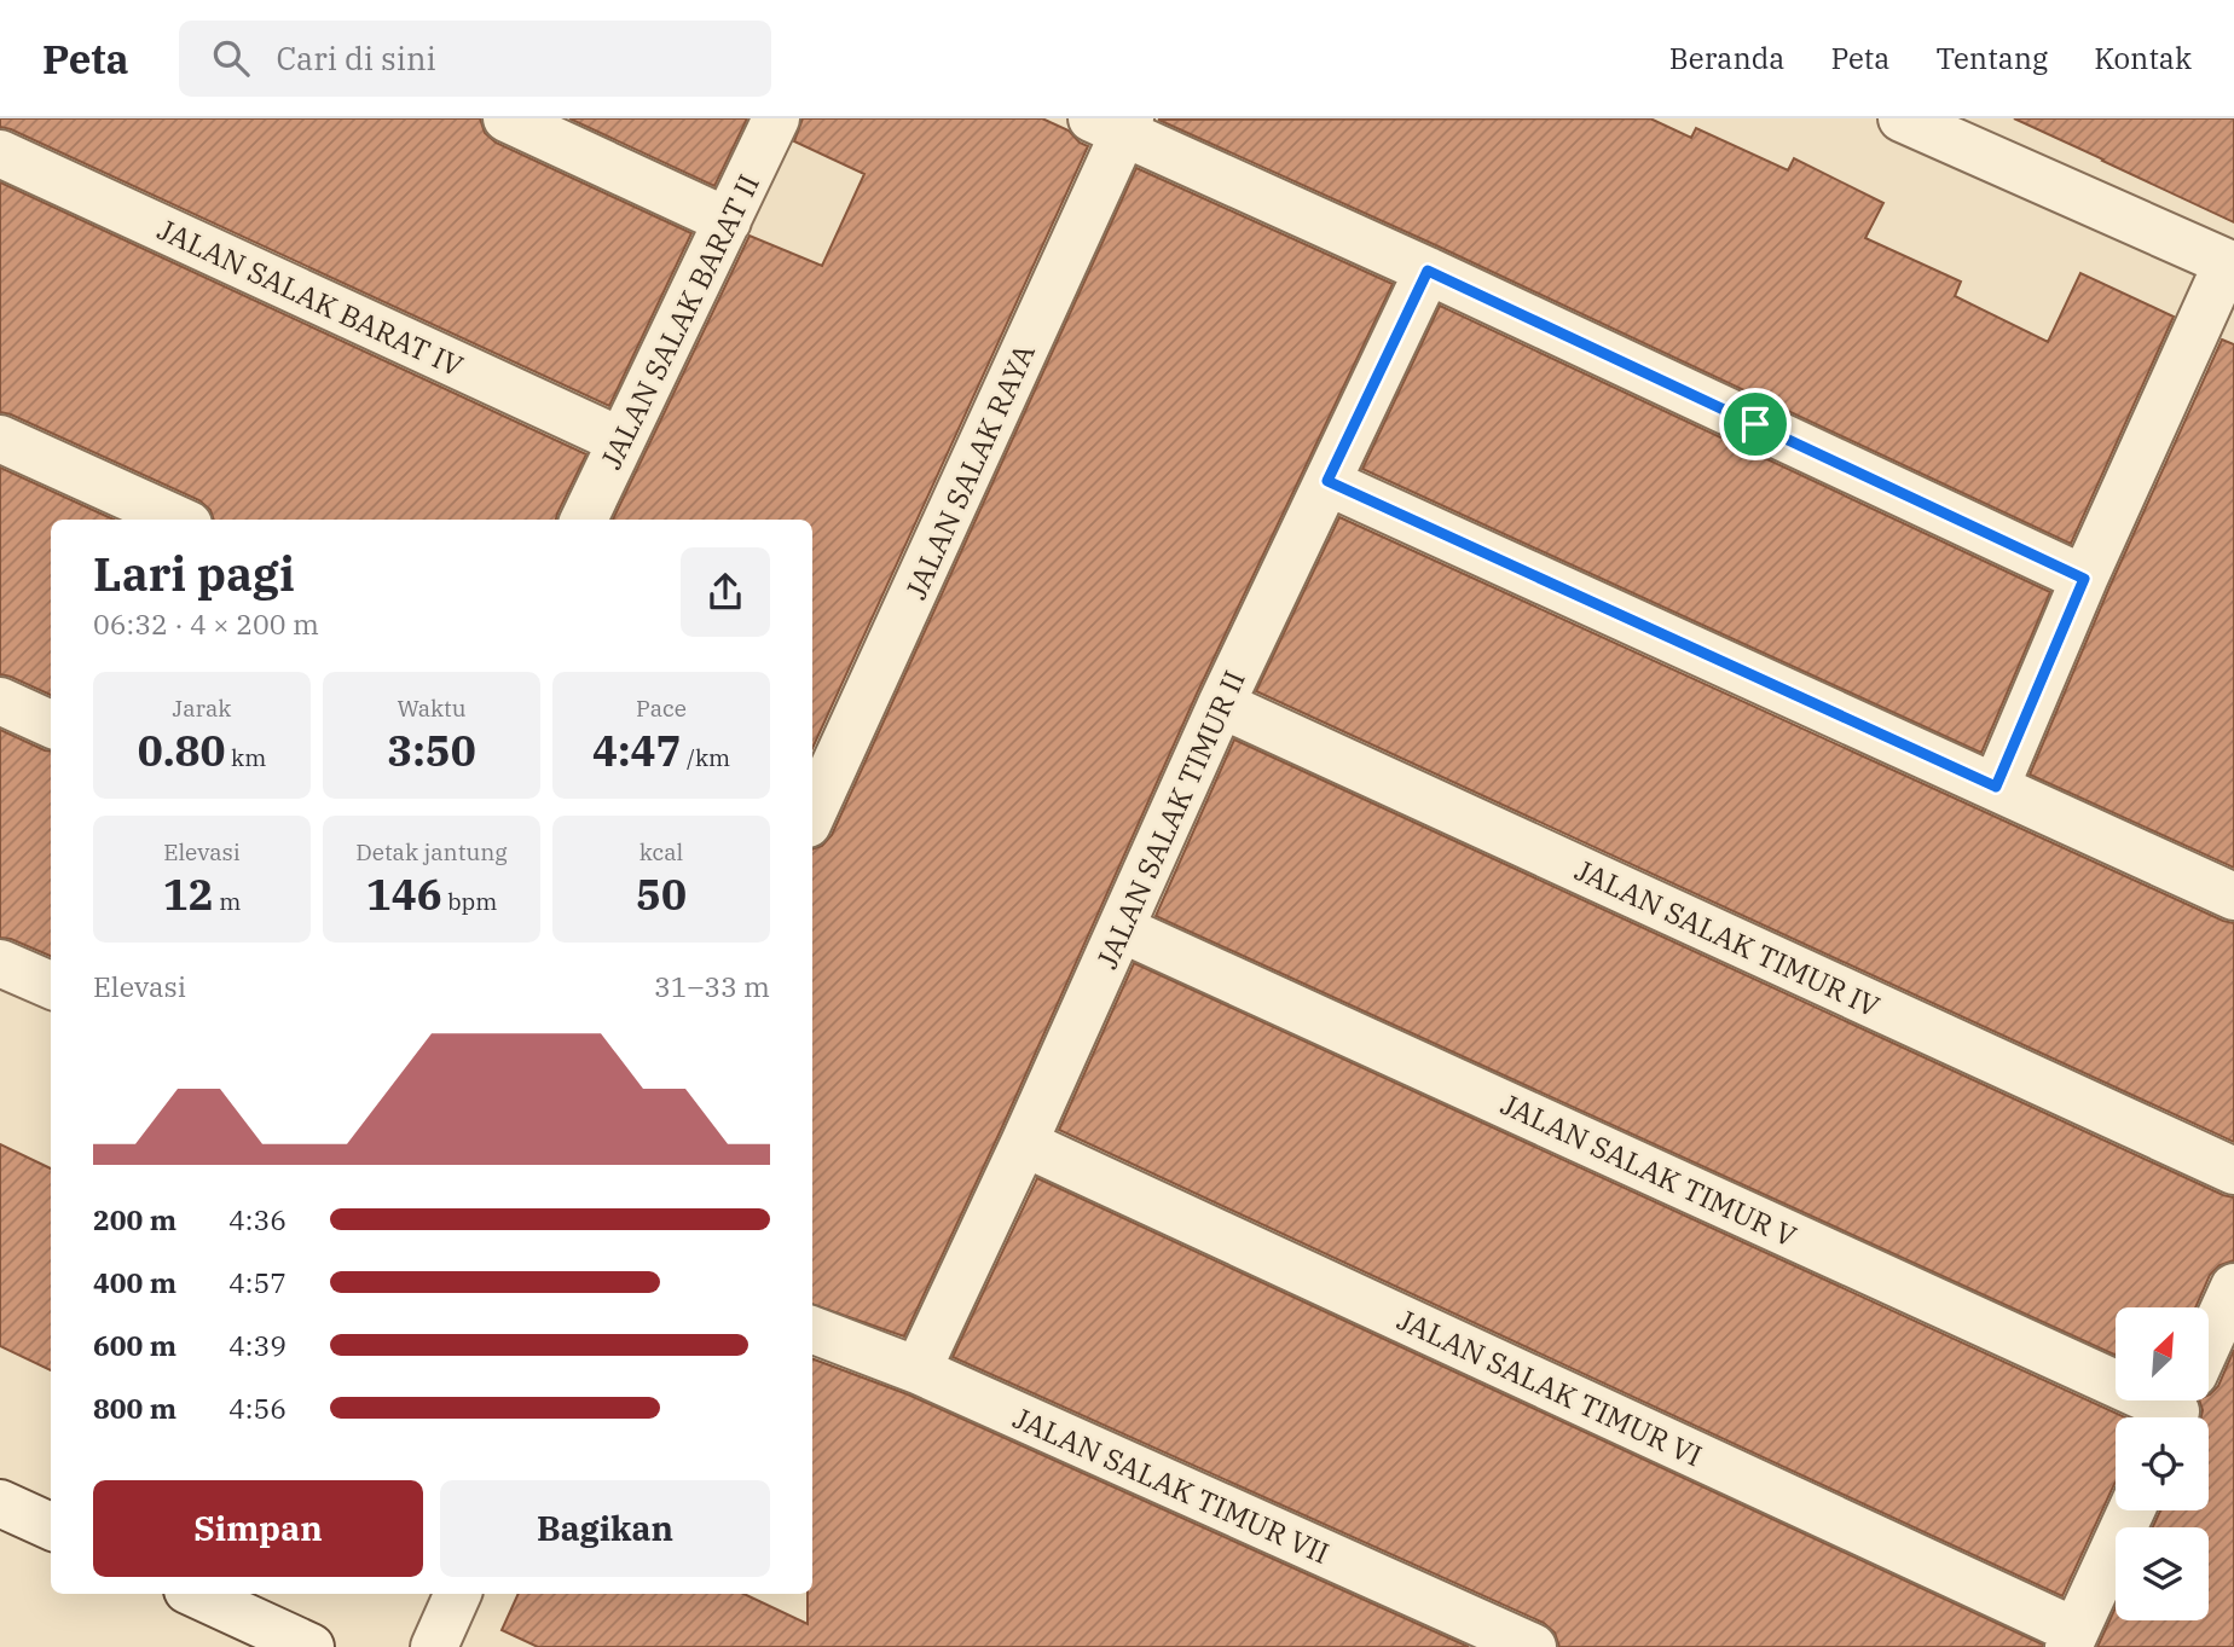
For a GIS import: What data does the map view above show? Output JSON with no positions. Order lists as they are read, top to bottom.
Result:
{
  "streets": {
    "street": [
      "JALAN SALAK BARAT IV",
      "JALAN SALAK BARAT II",
      "JALAN SALAK RAYA",
      "JALAN SALAK TIMUR II",
      "JALAN SALAK TIMUR IV",
      "JALAN SALAK TIMUR V",
      "JALAN SALAK TIMUR VI",
      "JALAN SALAK TIMUR VII"
    ]
  },
  "crossings": [
    ["JALAN SALAK BARAT IV", "JALAN SALAK BARAT II"],
    ["JALAN SALAK TIMUR II", "JALAN SALAK TIMUR IV"],
    ["JALAN SALAK TIMUR II", "JALAN SALAK TIMUR V"],
    ["JALAN SALAK TIMUR II", "JALAN SALAK TIMUR VI"],
    ["JALAN SALAK TIMUR II", "JALAN SALAK TIMUR VII"]
  ],
  "north": "top right",
  "page": {
    "header": "Peta",
    "search": "Cari di sini",
    "nav": [
      "Beranda",
      "Peta",
      "Tentang",
      "Kontak"
    ],
    "heading": ["Lari pagi", "06:32 · 4 × 200 m"],
    "stats": [
      ["Jarak", "0.80 km"],
      ["Waktu", "3:50"],
      ["Pace", "4:47 /km"],
      ["Elevasi", "12 m"],
      ["Detak jantung", "146 bpm"],
      ["kcal", "50"]
    ],
    "chart": ["Elevasi", "31–33 m"],
    "list": [
      {
        "name": "200 m",
        "note": "4:36"
      },
      {
        "name": "400 m",
        "note": "4:57"
      },
      {
        "name": "600 m",
        "note": "4:39"
      },
      {
        "name": "800 m",
        "note": "4:56"
      }
    ],
    "buttons": ["Simpan", "Bagikan"]
  }
}
